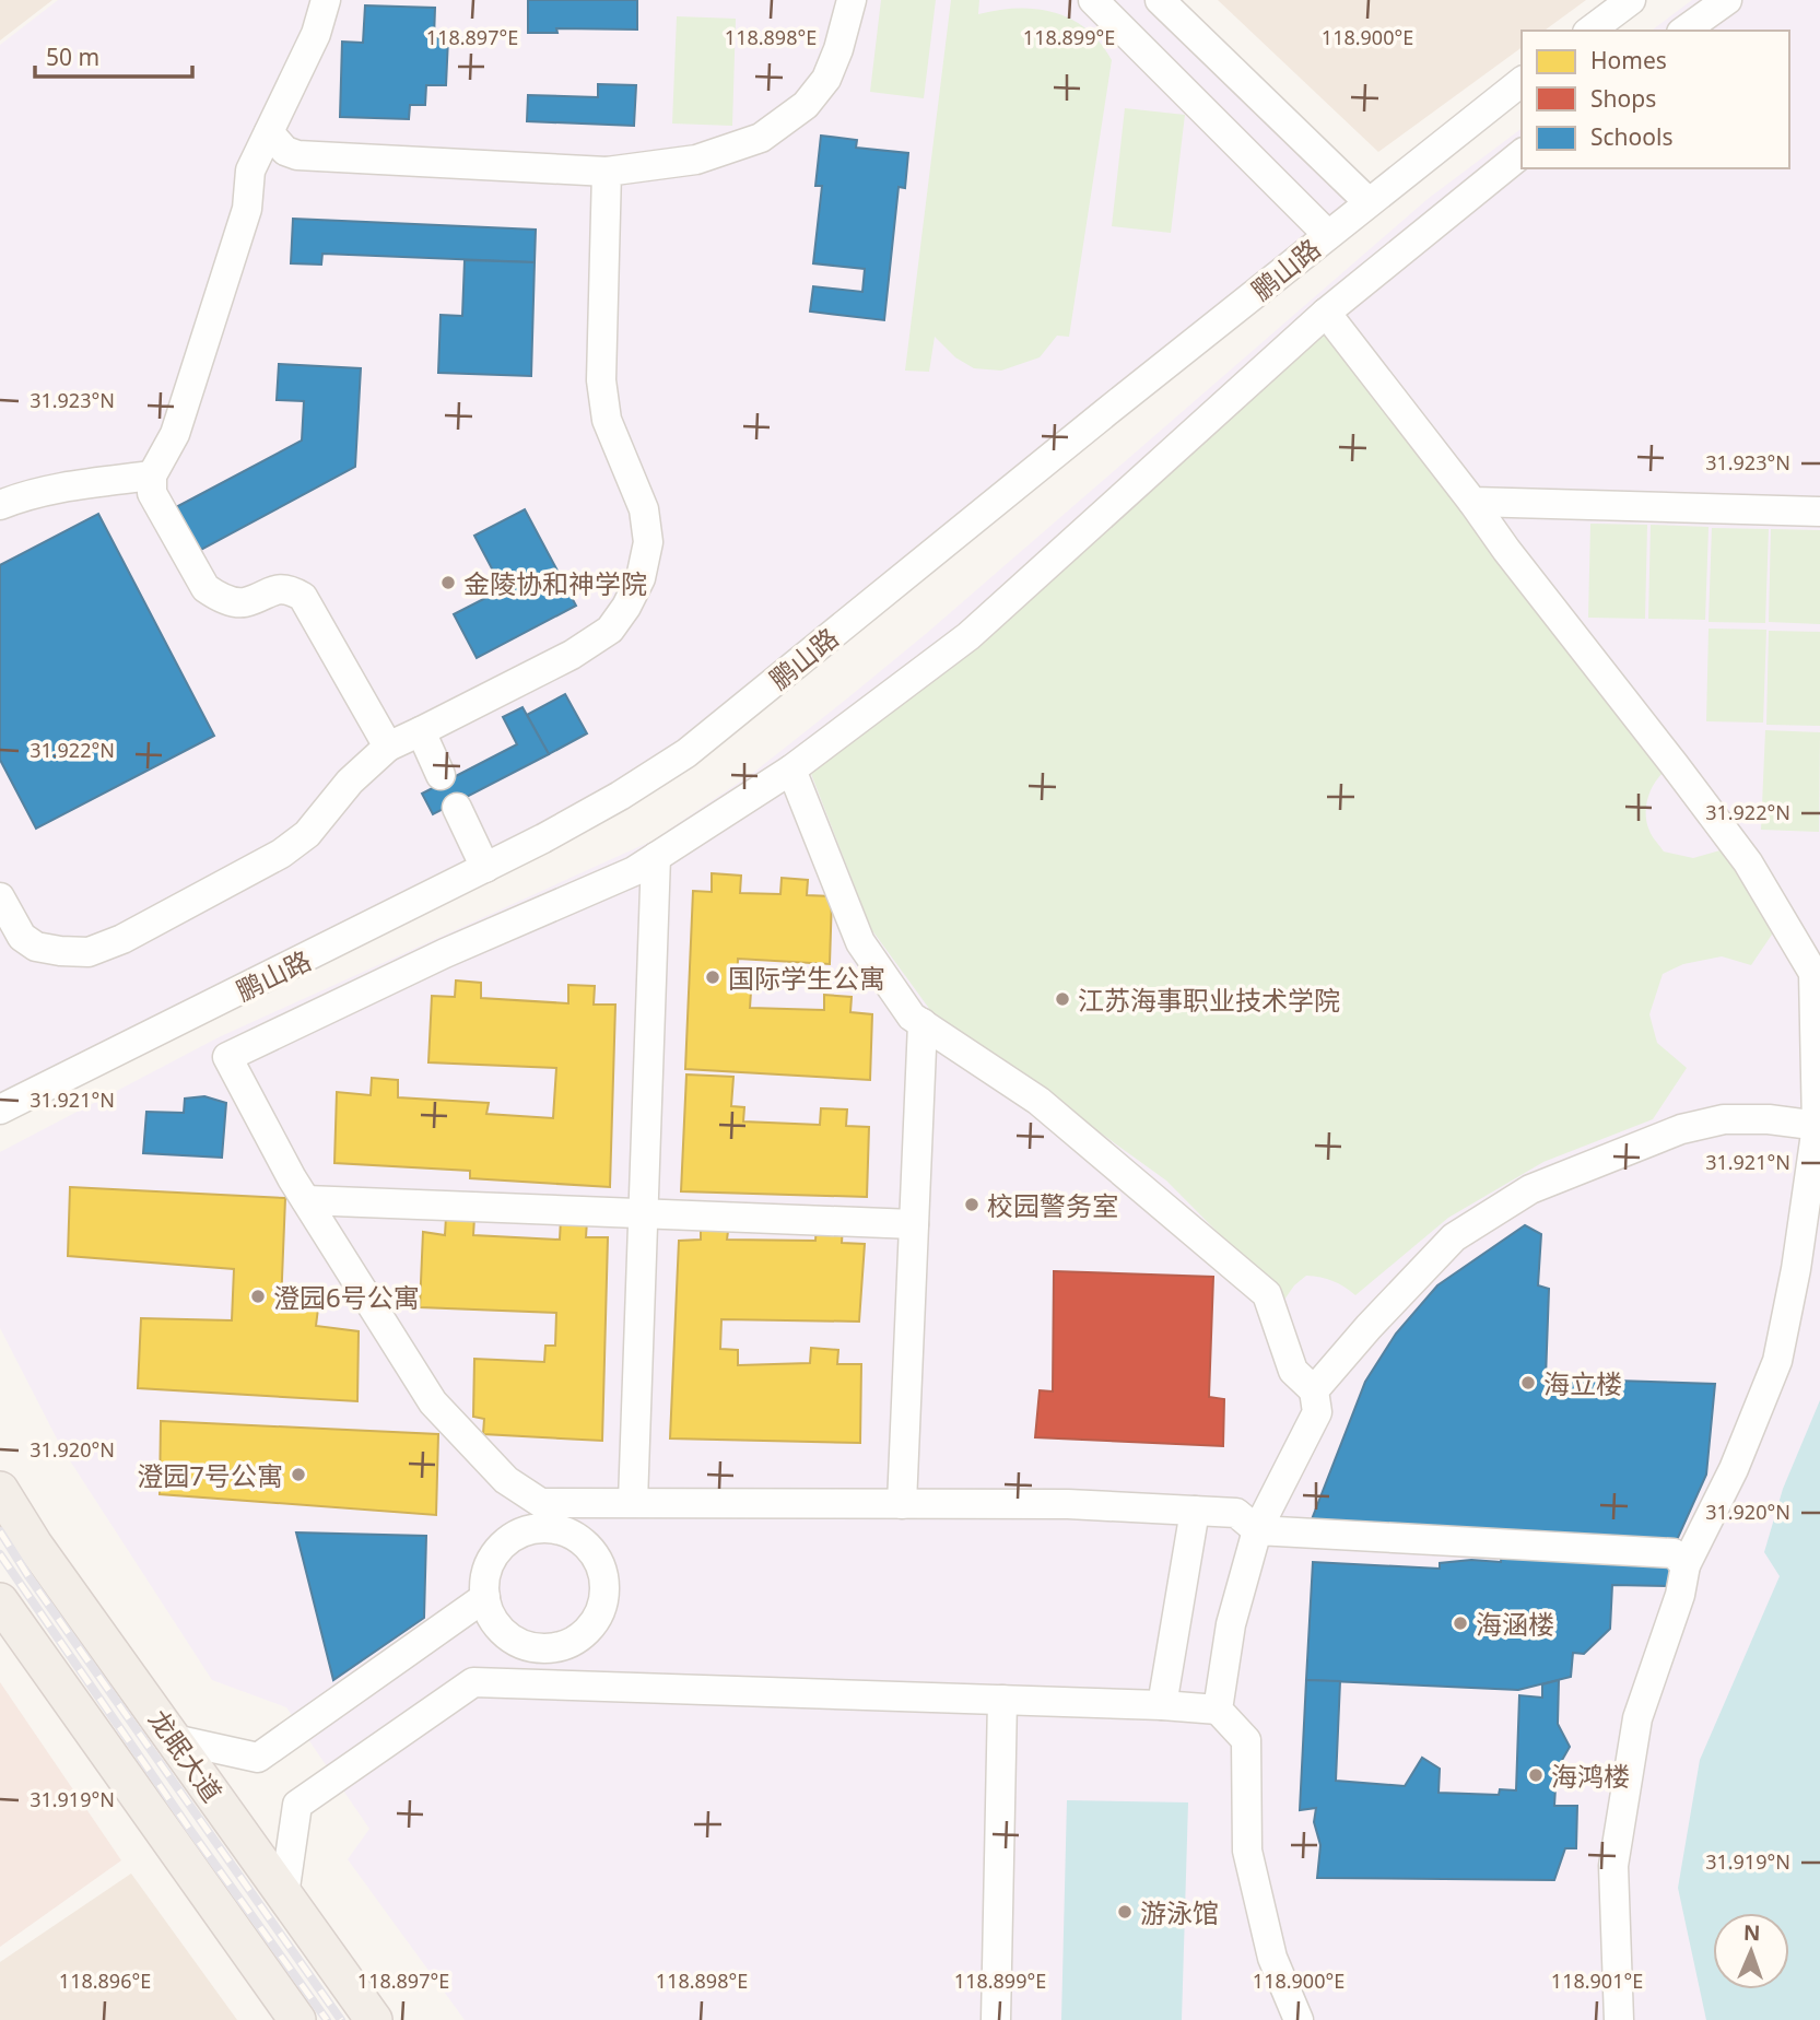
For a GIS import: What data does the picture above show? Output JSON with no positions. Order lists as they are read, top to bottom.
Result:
{
  "streets": {
    "main road": ["龙眠大道"],
    "street": ["鹏山路"]
  },
  "places": [
    "金陵协和神学院",
    "国际学生公寓",
    "江苏海事职业技术学院",
    "校园警务室",
    "澄园6号公寓",
    "海立楼",
    "澄园7号公寓",
    "海涵楼",
    "海鸿楼",
    "游泳馆"
  ],
  "legend": ["Homes", "Shops", "Schools"],
  "scale_bar": "50 m",
  "north": "top",
  "coordinates": [
    "118.897°E",
    "118.898°E",
    "118.899°E",
    "118.900°E",
    "31.923°N",
    "31.922°N",
    "31.921°N",
    "31.920°N",
    "31.919°N",
    "118.896°E",
    "118.901°E"
  ]
}
